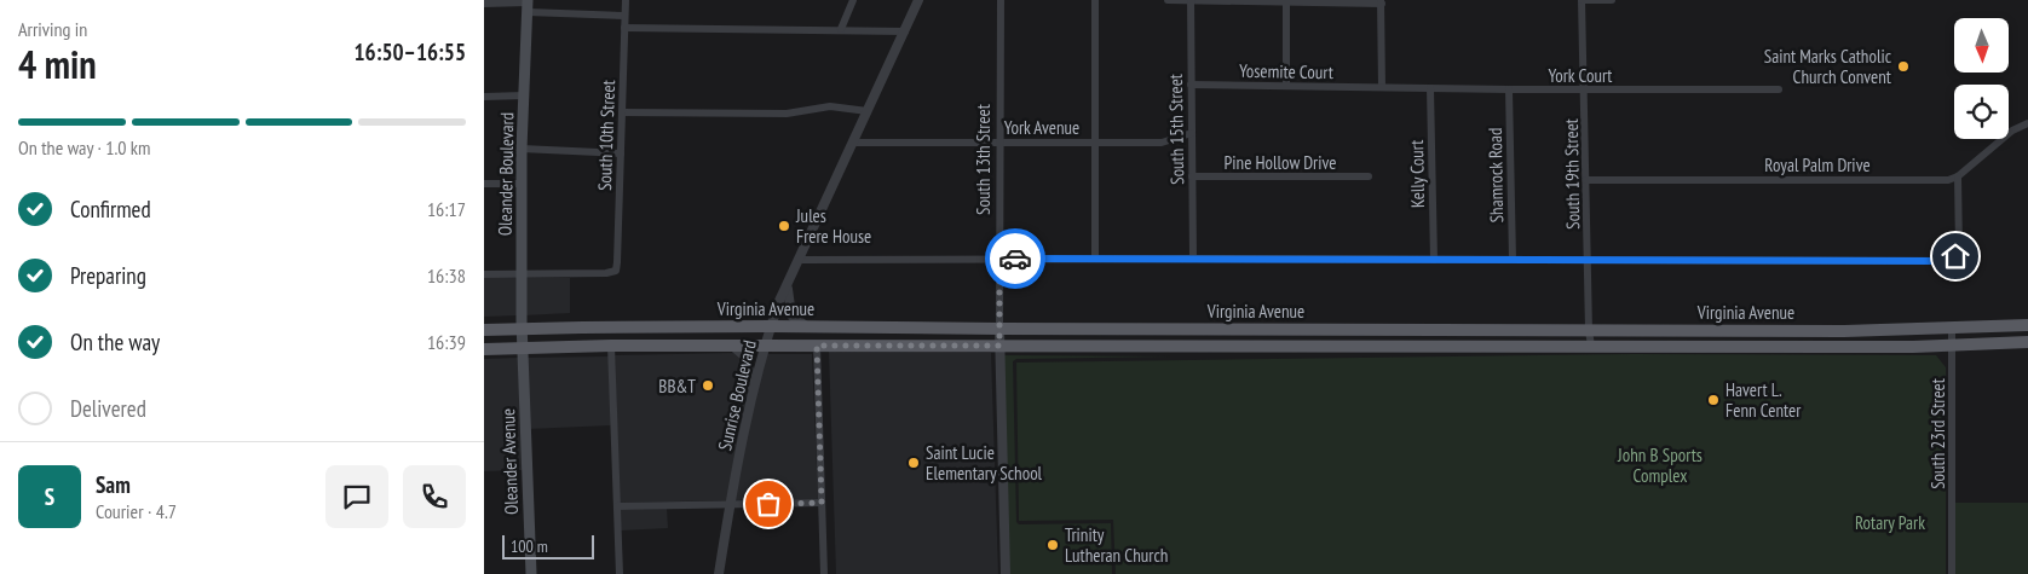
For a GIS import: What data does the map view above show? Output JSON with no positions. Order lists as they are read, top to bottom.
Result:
{
  "streets": {
    "main road": ["Oleander Boulevard", "Virginia Avenue", "Oleander Avenue"],
    "street": [
      "Yosemite Court",
      "York Court",
      "York Avenue",
      "South 15th Street",
      "South 10th Street",
      "South 13th Street",
      "Pine Hollow Drive",
      "Royal Palm Drive",
      "Kelly Court",
      "South 19th Street",
      "Shamrock Road",
      "Sunrise Boulevard",
      "South 23rd Street"
    ]
  },
  "crossings": [
    ["Yosemite Court", "York Court"],
    ["Yosemite Court", "South 15th Street"],
    ["York Court", "Kelly Court"],
    ["York Court", "South 19th Street"],
    ["York Court", "Shamrock Road"],
    ["York Avenue", "South 15th Street"],
    ["York Avenue", "South 13th Street"],
    ["York Avenue", "Sunrise Boulevard"],
    ["South 15th Street", "Pine Hollow Drive"],
    ["South 10th Street", "Oleander Boulevard"],
    ["South 13th Street", "Virginia Avenue"],
    ["Royal Palm Drive", "South 19th Street"],
    ["Oleander Boulevard", "Virginia Avenue"],
    ["Oleander Boulevard", "Oleander Avenue"],
    ["South 19th Street", "Virginia Avenue"],
    ["Virginia Avenue", "Sunrise Boulevard"],
    ["Virginia Avenue", "South 23rd Street"],
    ["Virginia Avenue", "Oleander Avenue"]
  ],
  "parks": ["John B Sports Complex", "Rotary Park"],
  "places": [
    "Saint Marks Catholic Church Convent",
    "Jules Frere House",
    "BB&T",
    "Havert L. Fenn Center",
    "Saint Lucie Elementary School",
    "Trinity Lutheran Church"
  ],
  "scale_bar": "100 m",
  "north": "bottom",
  "page": {
    "heading": ["4 min", "Arriving in", "16:50–16:55"],
    "panel": ["Sam", "Courier · 4.7"],
    "bar": "On the way · 1.0 km",
    "list": [
      ["Confirmed", "16:17"],
      ["Preparing", "16:38"],
      ["On the way", "16:39"],
      "Delivered"
    ],
    "round": "S",
    "scale": "100 m"
  }
}
